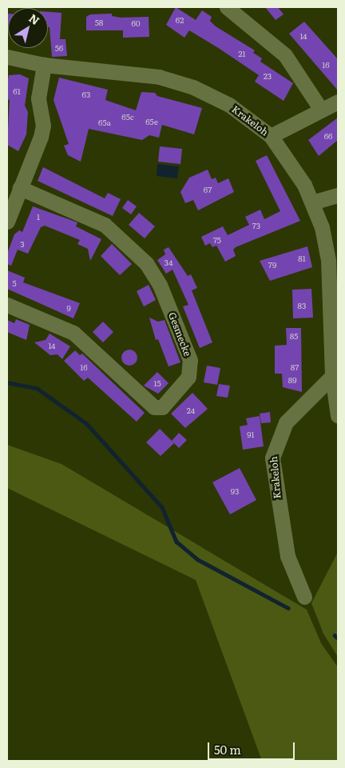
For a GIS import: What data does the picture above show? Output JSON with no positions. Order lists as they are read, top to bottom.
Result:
{
  "streets": {
    "street": ["Krakeloh", "Gesmecke"]
  },
  "house_numbers": [
    "62",
    "58",
    "60",
    "14",
    "56",
    "21",
    "16",
    "23",
    "61",
    "63",
    "65c",
    "65e",
    "65a",
    "66",
    "67",
    "1",
    "73",
    "75",
    "3",
    "81",
    "34",
    "79",
    "5",
    "83",
    "9",
    "85",
    "14",
    "16",
    "87",
    "89",
    "15",
    "24",
    "91",
    "93"
  ],
  "scale_bar": "50 m",
  "north": "top right"
}
